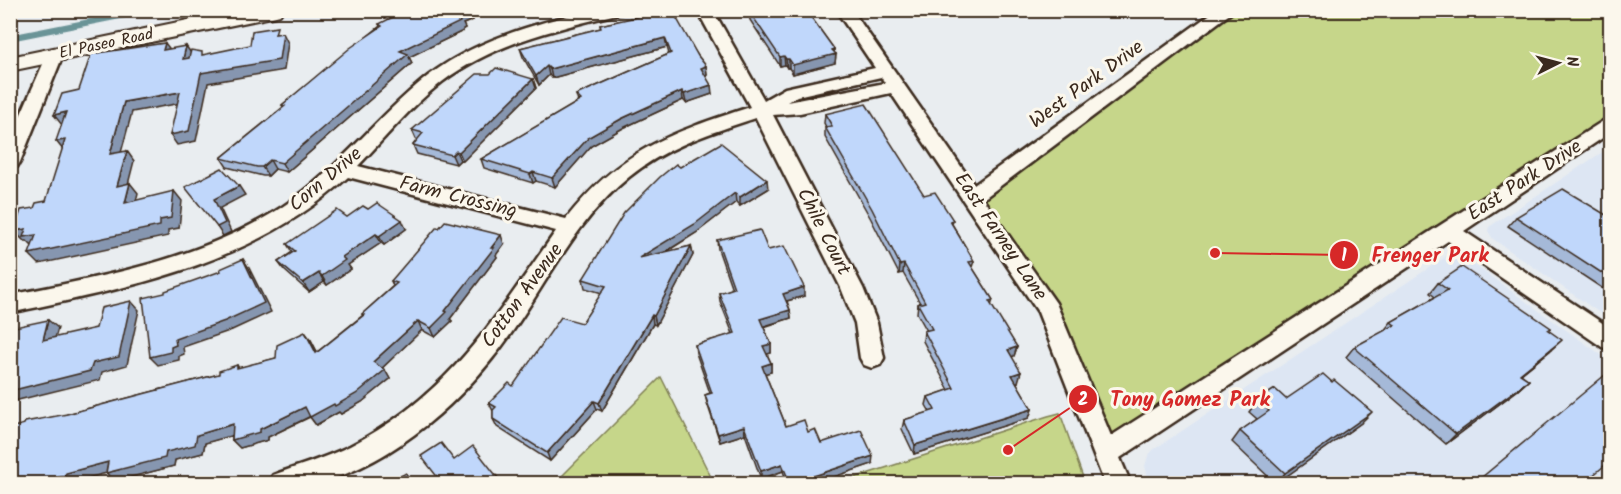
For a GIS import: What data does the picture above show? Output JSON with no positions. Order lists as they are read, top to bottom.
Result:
{
  "streets": {
    "main road": ["El Paseo Road"],
    "street": [
      "West Park Drive",
      "Corn Drive",
      "East Park Drive",
      "Farm Crossing",
      "Chile Court",
      "East Farney Lane",
      "Cotton Avenue"
    ]
  },
  "crossings": [
    ["West Park Drive", "East Farney Lane"],
    ["Corn Drive", "Farm Crossing"],
    ["East Park Drive", "East Farney Lane"],
    ["Farm Crossing", "Cotton Avenue"],
    ["Chile Court", "Cotton Avenue"],
    ["East Farney Lane", "Cotton Avenue"]
  ],
  "places": ["Frenger Park", "Tony Gomez Park"],
  "north": "right"
}
